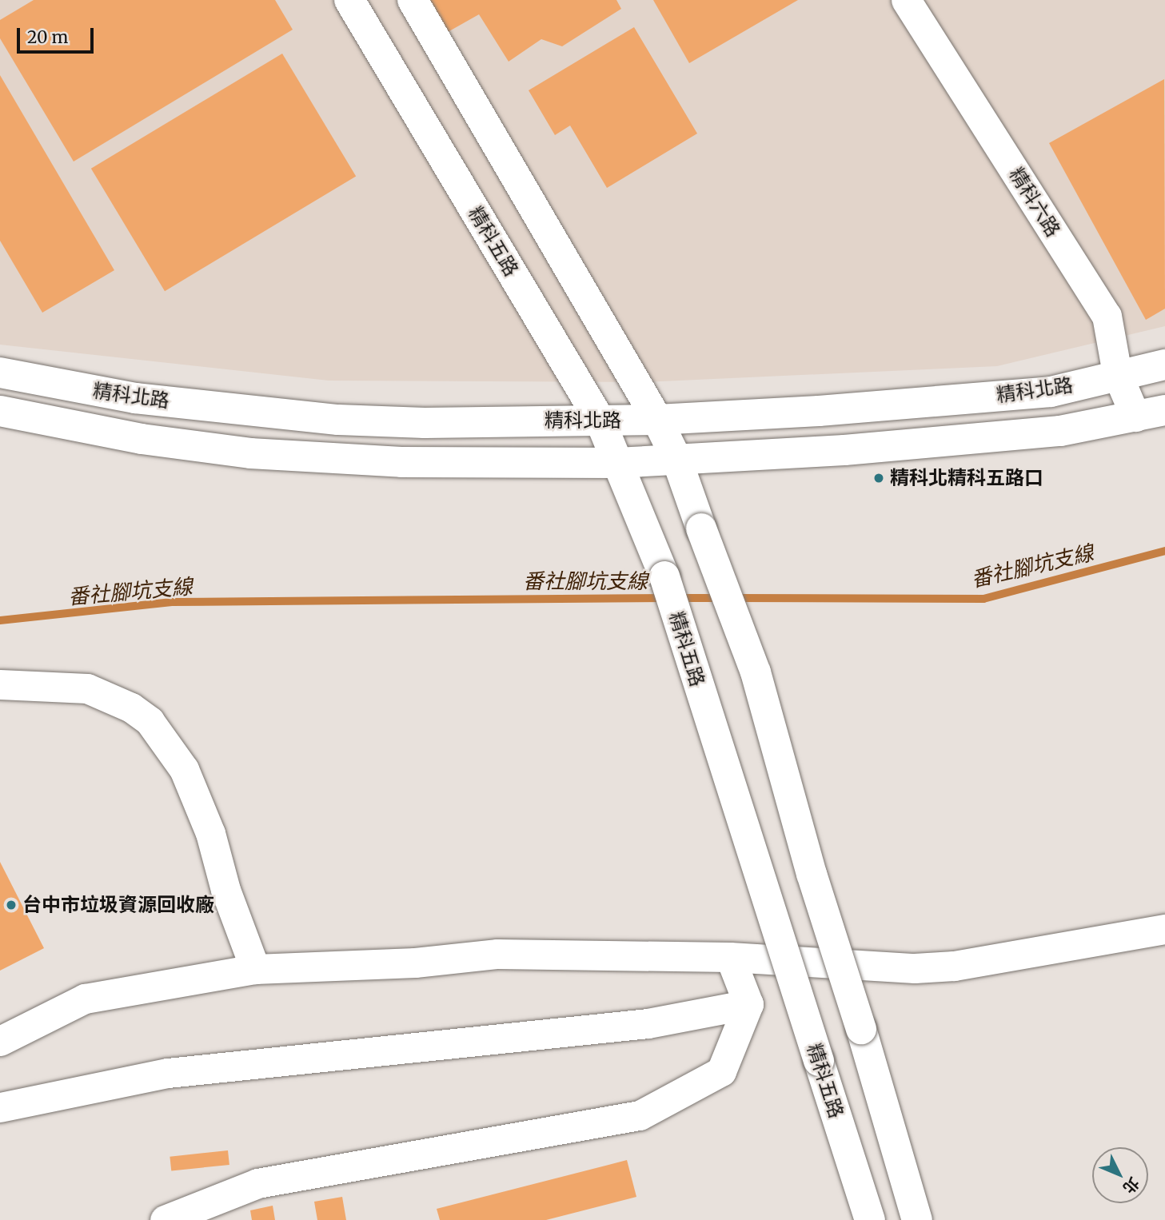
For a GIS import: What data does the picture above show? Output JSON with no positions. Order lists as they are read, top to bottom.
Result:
{
  "streets": {
    "street": ["精科六路", "精科五路", "精科北路"]
  },
  "crossings": [
    ["精科六路", "精科北路"],
    ["精科五路", "精科北路"]
  ],
  "water": ["番社腳坑支線"],
  "places": ["精科北精科五路口", "台中市垃圾資源回收廠"],
  "scale_bar": "20 m",
  "north": "bottom right"
}
